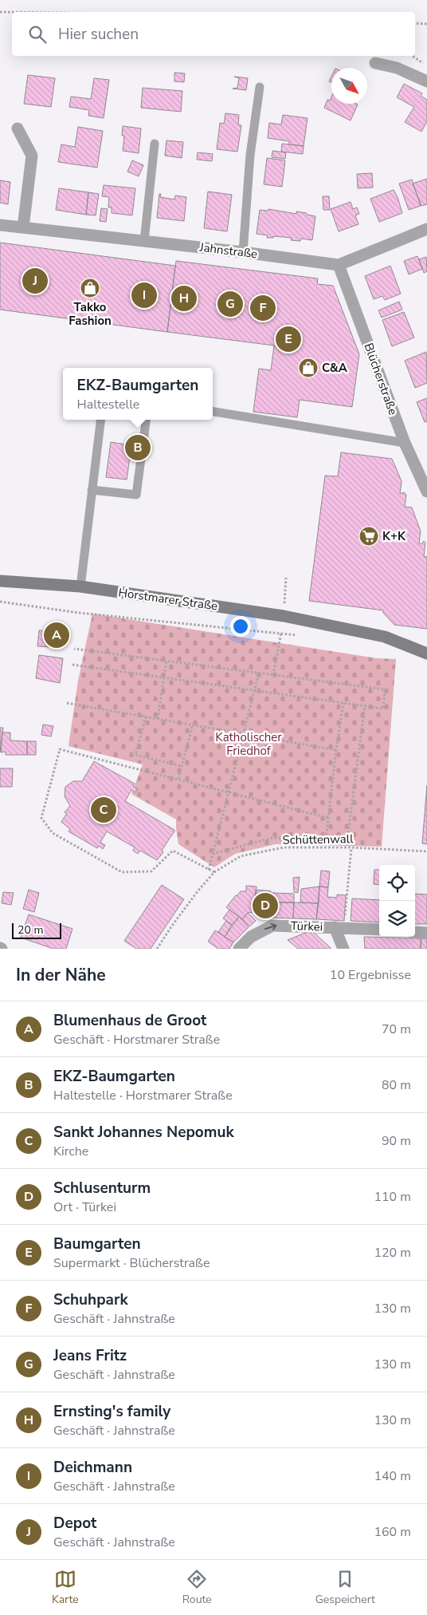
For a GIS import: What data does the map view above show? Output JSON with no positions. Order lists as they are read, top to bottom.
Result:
{
  "streets": {
    "main road": ["Horstmarer Straße"],
    "street": ["Jahnstraße", "Blücherstraße", "Türkei"],
    "path": ["Schüttenwall"]
  },
  "crossings": [
    ["Jahnstraße", "Blücherstraße"]
  ],
  "one_way": ["Türkei"],
  "parks": ["Katholischer Friedhof"],
  "places": {
    "shop": ["Takko Fashion", "C&A"],
    "supermarket": ["K+K"]
  },
  "scale_bar": "20 m",
  "north": "bottom right",
  "page": {
    "search": "Hier suchen",
    "pins": [
      "J",
      "I",
      "H",
      "G",
      "F",
      "E",
      "B",
      "A",
      "C",
      "D"
    ],
    "popup": ["EKZ-Baumgarten", "Haltestelle"],
    "scale": "20 m",
    "heading": ["In der Nähe", "10 Ergebnisse"],
    "list": [
      {
        "mark": "A",
        "name": "Blumenhaus de Groot",
        "note": "Geschäft · Horstmarer Straße",
        "value": "70 m"
      },
      {
        "mark": "B",
        "name": "EKZ-Baumgarten",
        "note": "Haltestelle · Horstmarer Straße",
        "value": "80 m"
      },
      {
        "mark": "C",
        "name": "Sankt Johannes Nepomuk",
        "note": "Kirche",
        "value": "90 m"
      },
      {
        "mark": "D",
        "name": "Schlusenturm",
        "note": "Ort · Türkei",
        "value": "110 m"
      },
      {
        "mark": "E",
        "name": "Baumgarten",
        "note": "Supermarkt · Blücherstraße",
        "value": "120 m"
      },
      {
        "mark": "F",
        "name": "Schuhpark",
        "note": "Geschäft · Jahnstraße",
        "value": "130 m"
      },
      {
        "mark": "G",
        "name": "Jeans Fritz",
        "note": "Geschäft · Jahnstraße",
        "value": "130 m"
      },
      {
        "mark": "H",
        "name": "Ernsting's family",
        "note": "Geschäft · Jahnstraße",
        "value": "130 m"
      },
      {
        "mark": "I",
        "name": "Deichmann",
        "note": "Geschäft · Jahnstraße",
        "value": "140 m"
      },
      {
        "mark": "J",
        "name": "Depot",
        "note": "Geschäft · Jahnstraße",
        "value": "160 m"
      }
    ],
    "nav": ["Karte", "Route", "Gespeichert"]
  }
}
